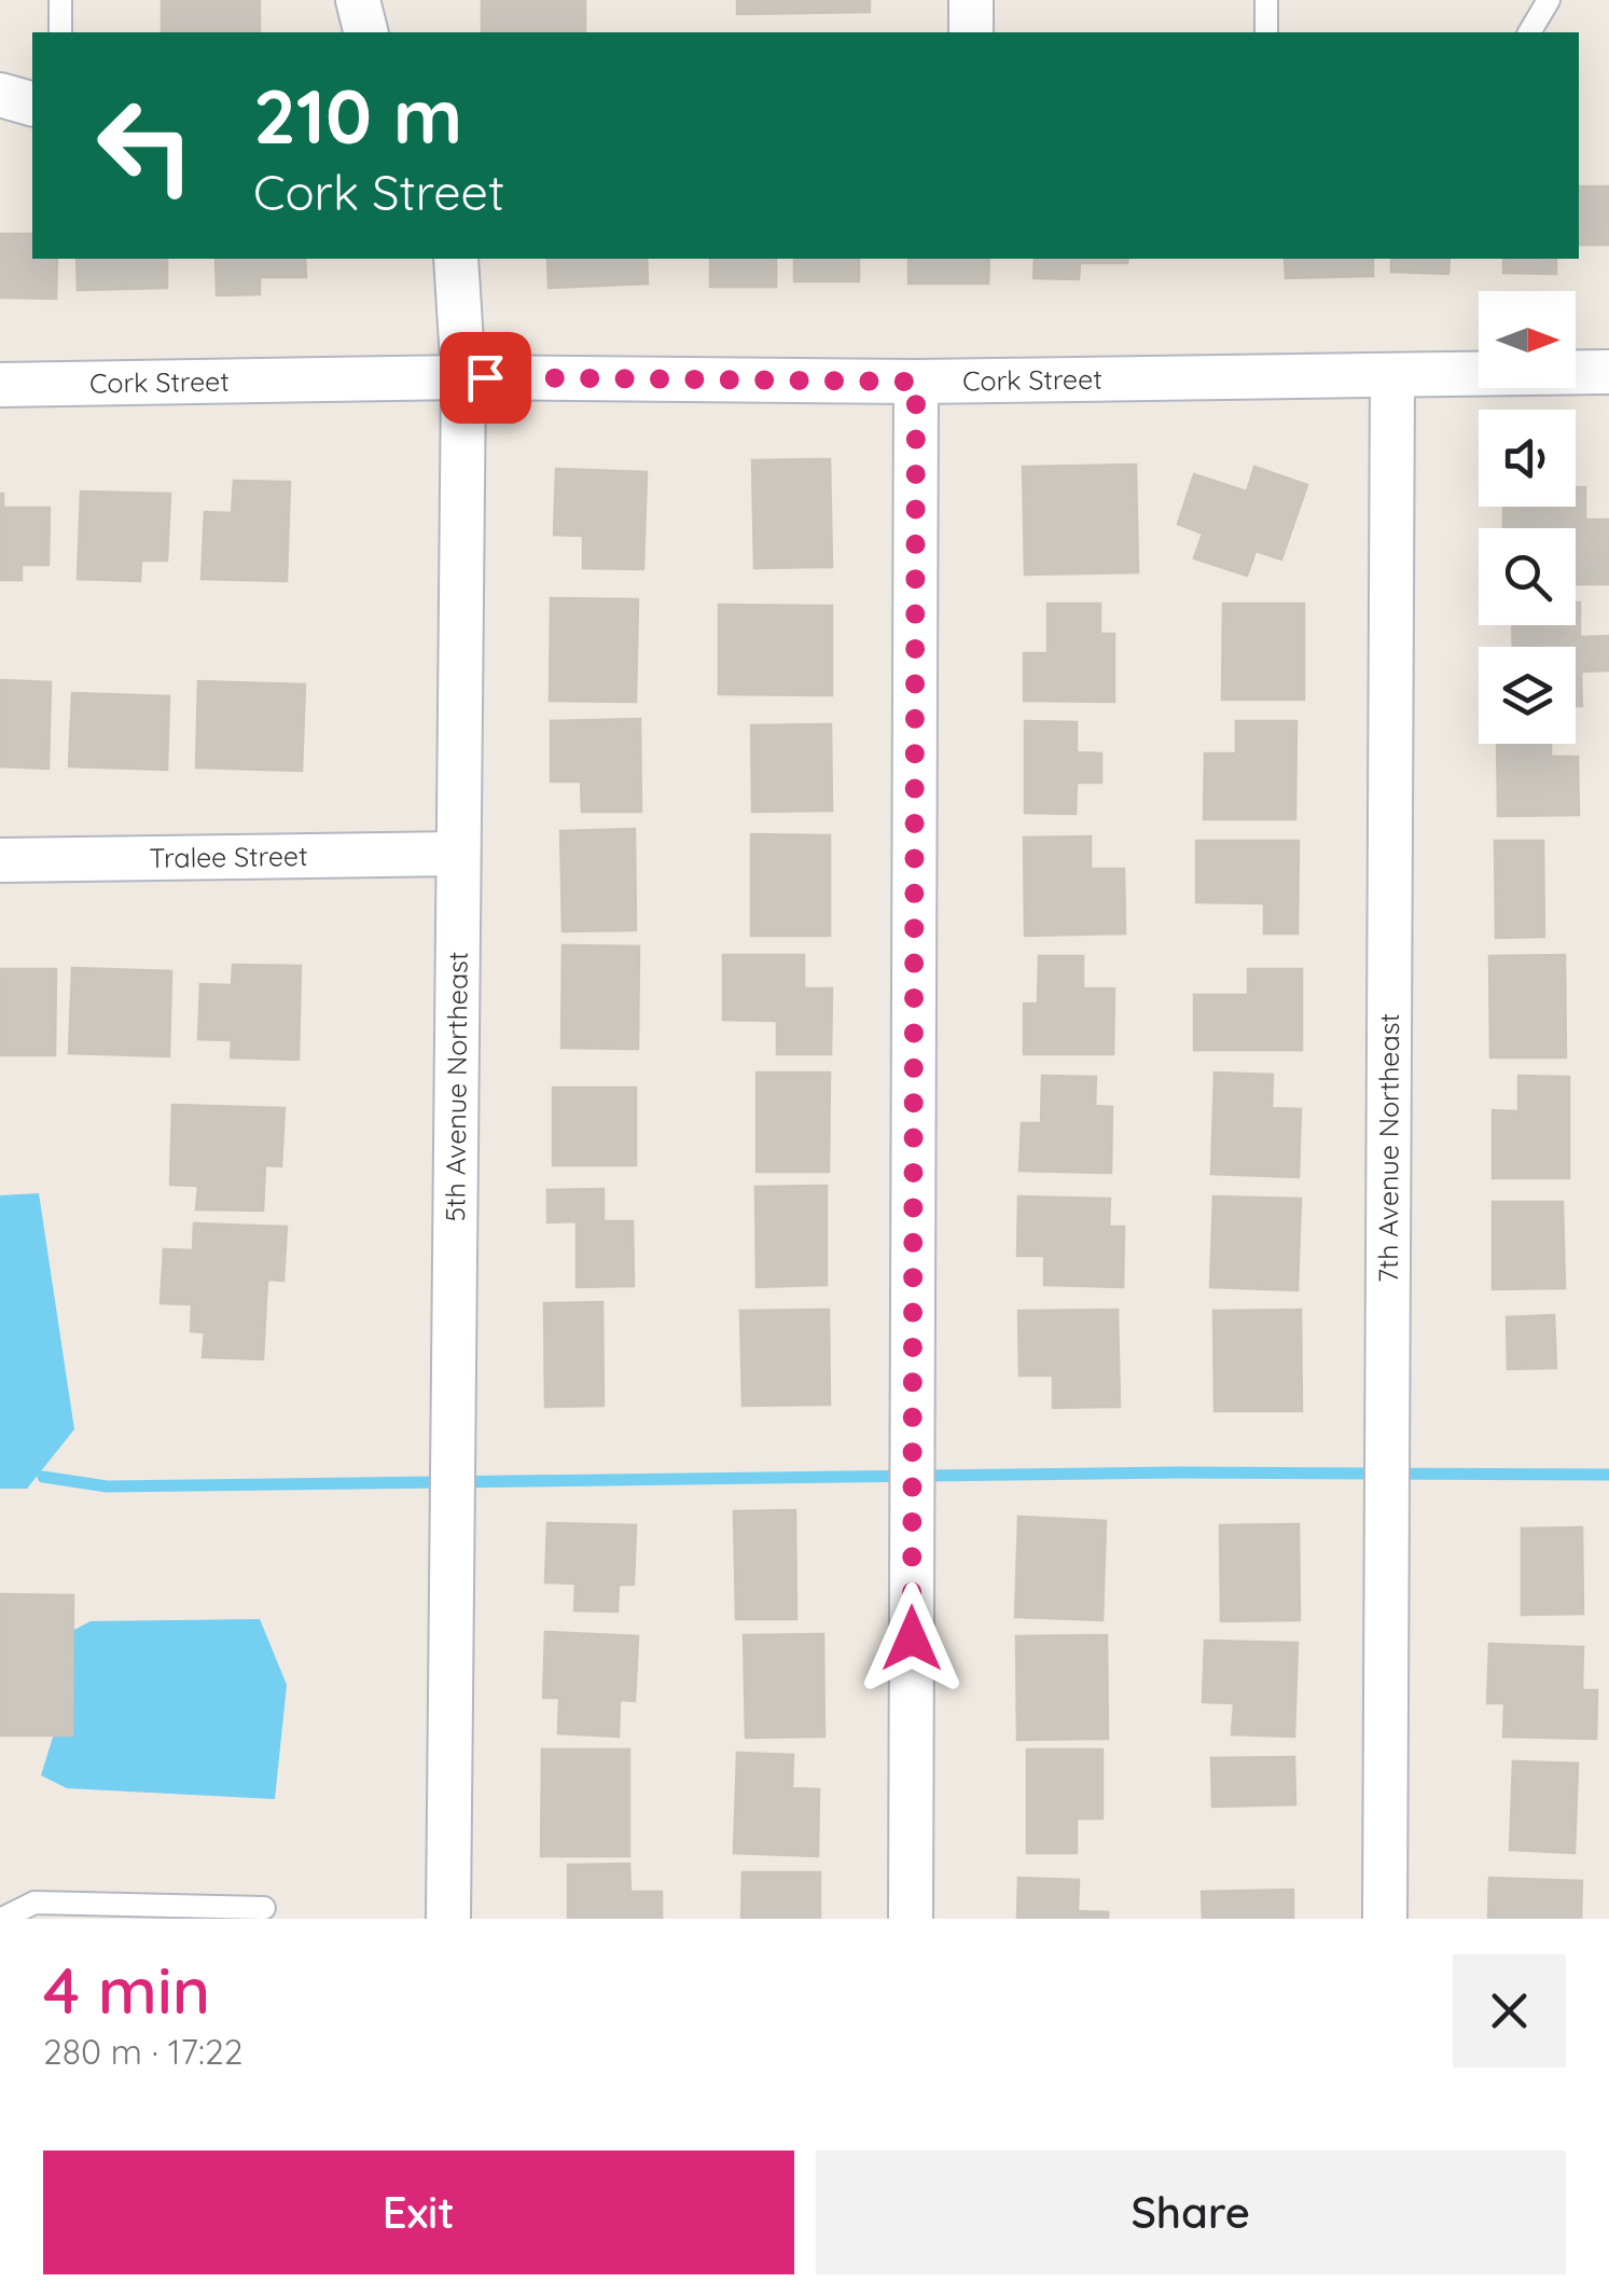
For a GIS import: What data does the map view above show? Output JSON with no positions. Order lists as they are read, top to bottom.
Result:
{
  "streets": {
    "street": [
      "Cork Street",
      "Tralee Street",
      "5th Avenue Northeast",
      "7th Avenue Northeast"
    ]
  },
  "crossings": [
    ["Cork Street", "5th Avenue Northeast"],
    ["Cork Street", "7th Avenue Northeast"],
    ["Tralee Street", "5th Avenue Northeast"]
  ],
  "north": "right",
  "page": {
    "turn": ["210 m", "Cork Street"],
    "heading": ["4 min", "280 m · 17:22"],
    "buttons": ["Exit", "Share"]
  }
}
